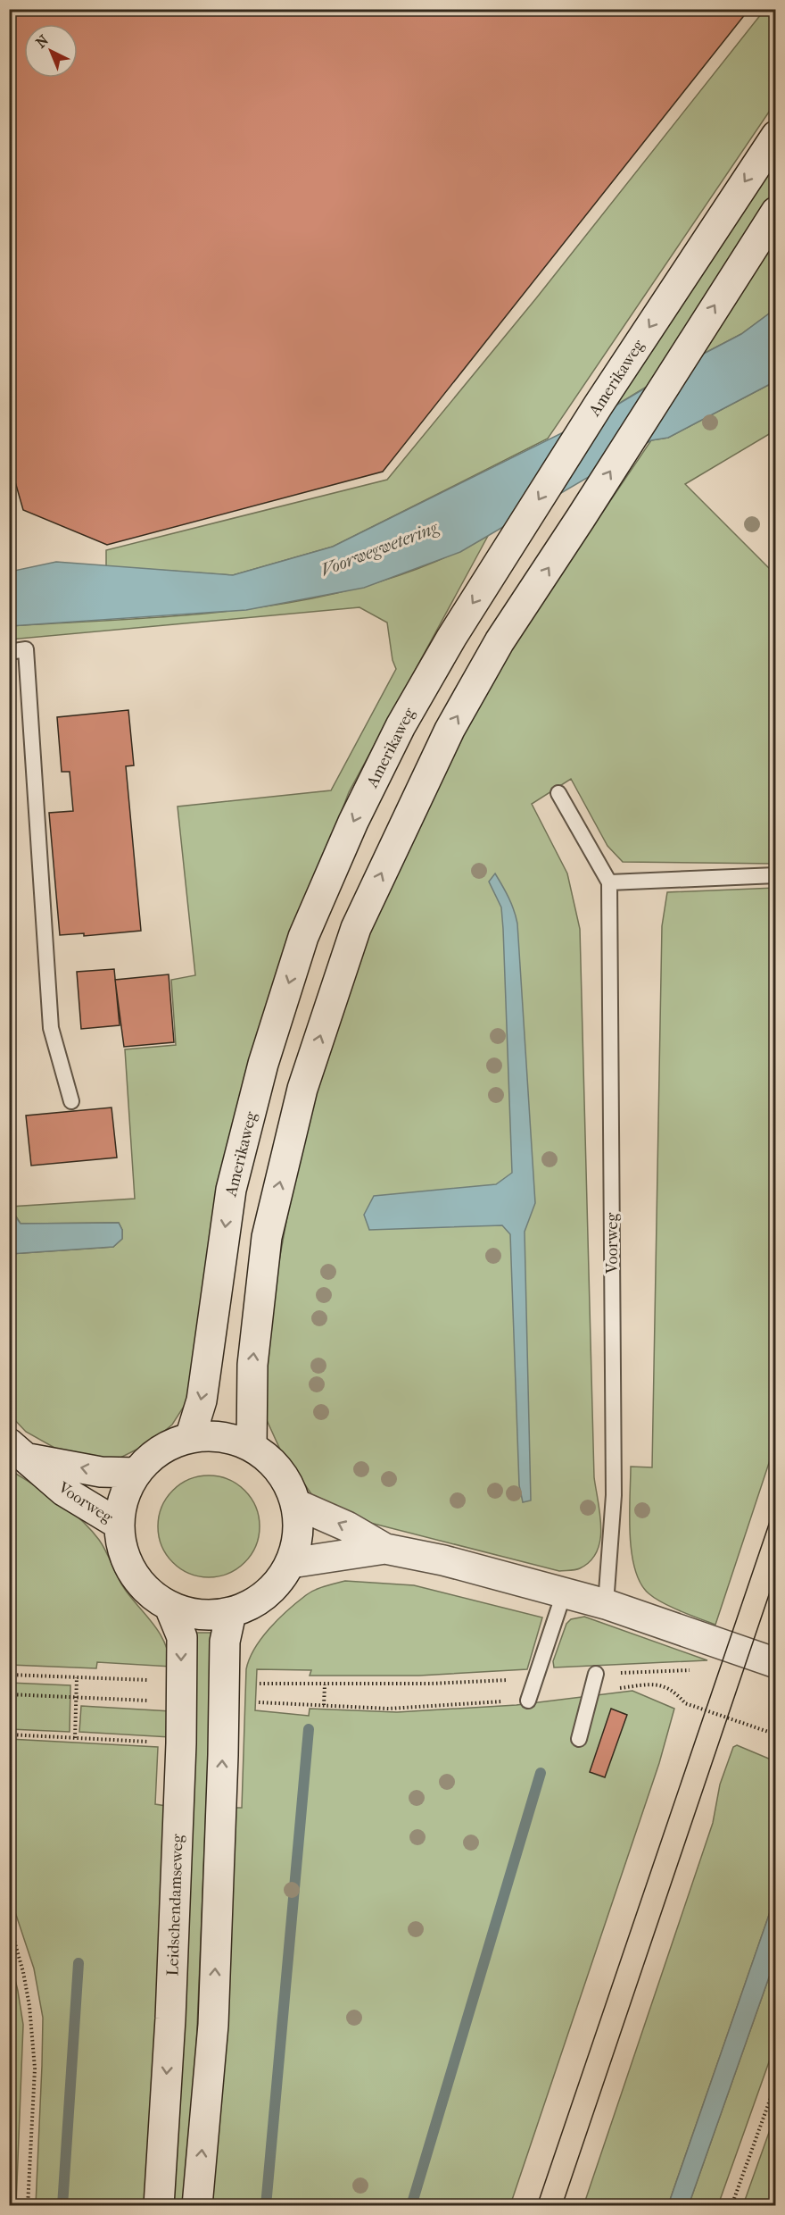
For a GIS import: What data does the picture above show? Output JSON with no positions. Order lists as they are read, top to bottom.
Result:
{
  "streets": {
    "main road": ["Amerikaweg", "Voorweg", "Leidschendamseweg"]
  },
  "crossings": [
    ["Amerikaweg", "Voorweg"],
    ["Amerikaweg", "Leidschendamseweg"],
    ["Voorweg", "Leidschendamseweg"]
  ],
  "water": ["Voorwegwetering"],
  "north": "top left"
}
